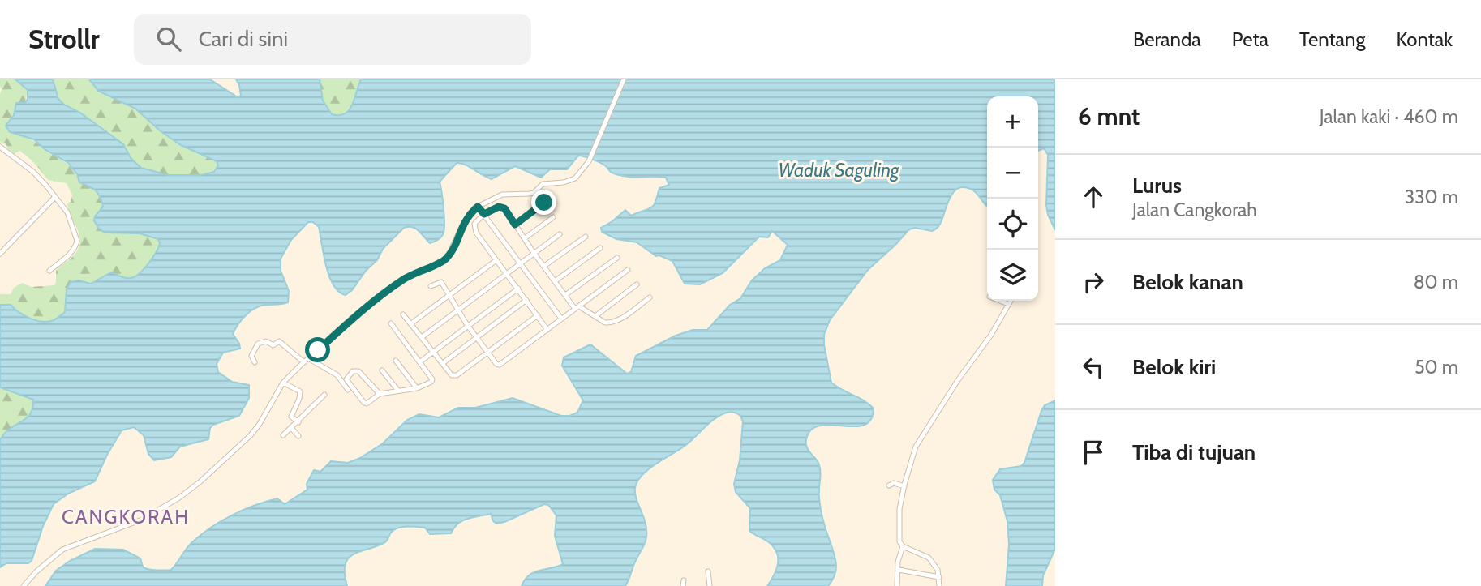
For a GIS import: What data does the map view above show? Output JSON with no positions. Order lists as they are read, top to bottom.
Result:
{
  "districts": ["CANGKORAH"],
  "water": ["Waduk Saguling"],
  "page": {
    "header": "Strollr",
    "search": "Cari di sini",
    "nav": [
      "Beranda",
      "Peta",
      "Tentang",
      "Kontak"
    ],
    "heading": ["6 mnt", "Jalan kaki · 460 m"],
    "map_buttons": ["+", "−"],
    "list": [
      ["Lurus", "Jalan Cangkorah", "330 m"],
      ["Belok kanan", "80 m"],
      ["Belok kiri", "50 m"],
      "Tiba di tujuan"
    ]
  }
}
